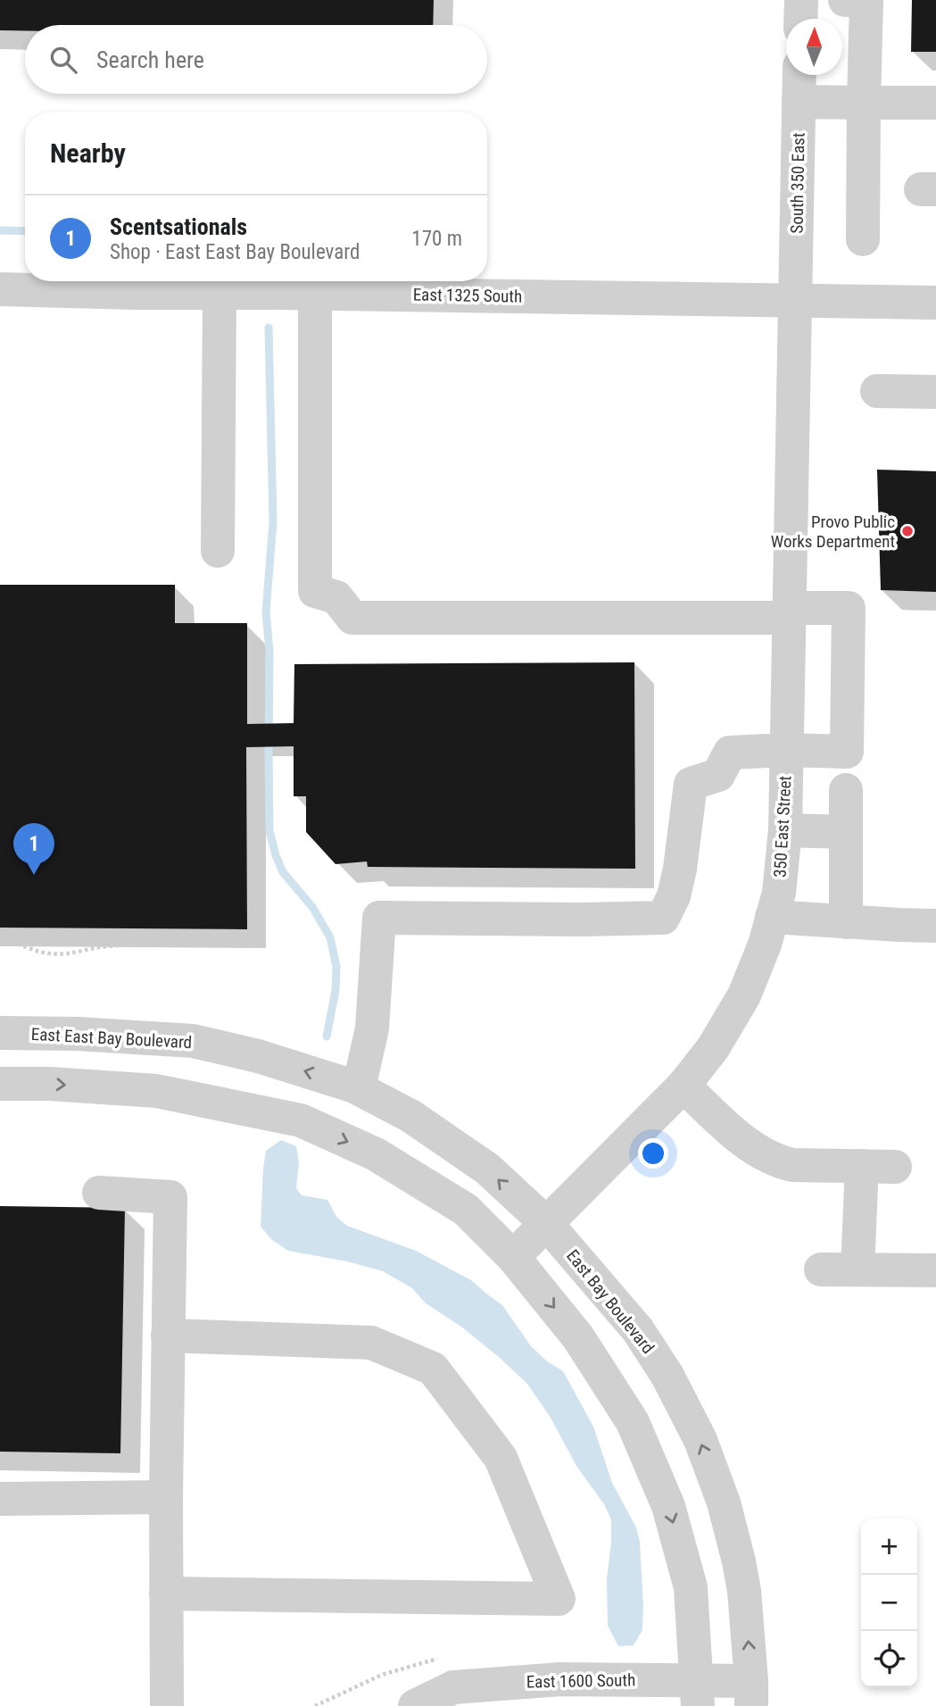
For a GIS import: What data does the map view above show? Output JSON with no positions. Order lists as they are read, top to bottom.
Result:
{
  "streets": {
    "street": [
      "South 350 East",
      "East 1325 South",
      "350 East Street",
      "East East Bay Boulevard",
      "East Bay Boulevard",
      "East 1600 South"
    ]
  },
  "crossings": [
    ["South 350 East", "East 1325 South"],
    ["South 350 East", "350 East Street"],
    ["East 1325 South", "350 East Street"],
    ["350 East Street", "East East Bay Boulevard"],
    ["350 East Street", "East Bay Boulevard"],
    ["East East Bay Boulevard", "East Bay Boulevard"],
    ["East Bay Boulevard", "East 1600 South"]
  ],
  "places": ["Provo Public Works Department"],
  "north": "top",
  "page": {
    "search": "Search here",
    "heading": "Nearby",
    "list": [
      {
        "mark": "1",
        "name": "Scentsationals",
        "note": "Shop · East East Bay Boulevard",
        "value": "170 m"
      }
    ],
    "pins": "1",
    "map_buttons": ["+", "−"]
  }
}
